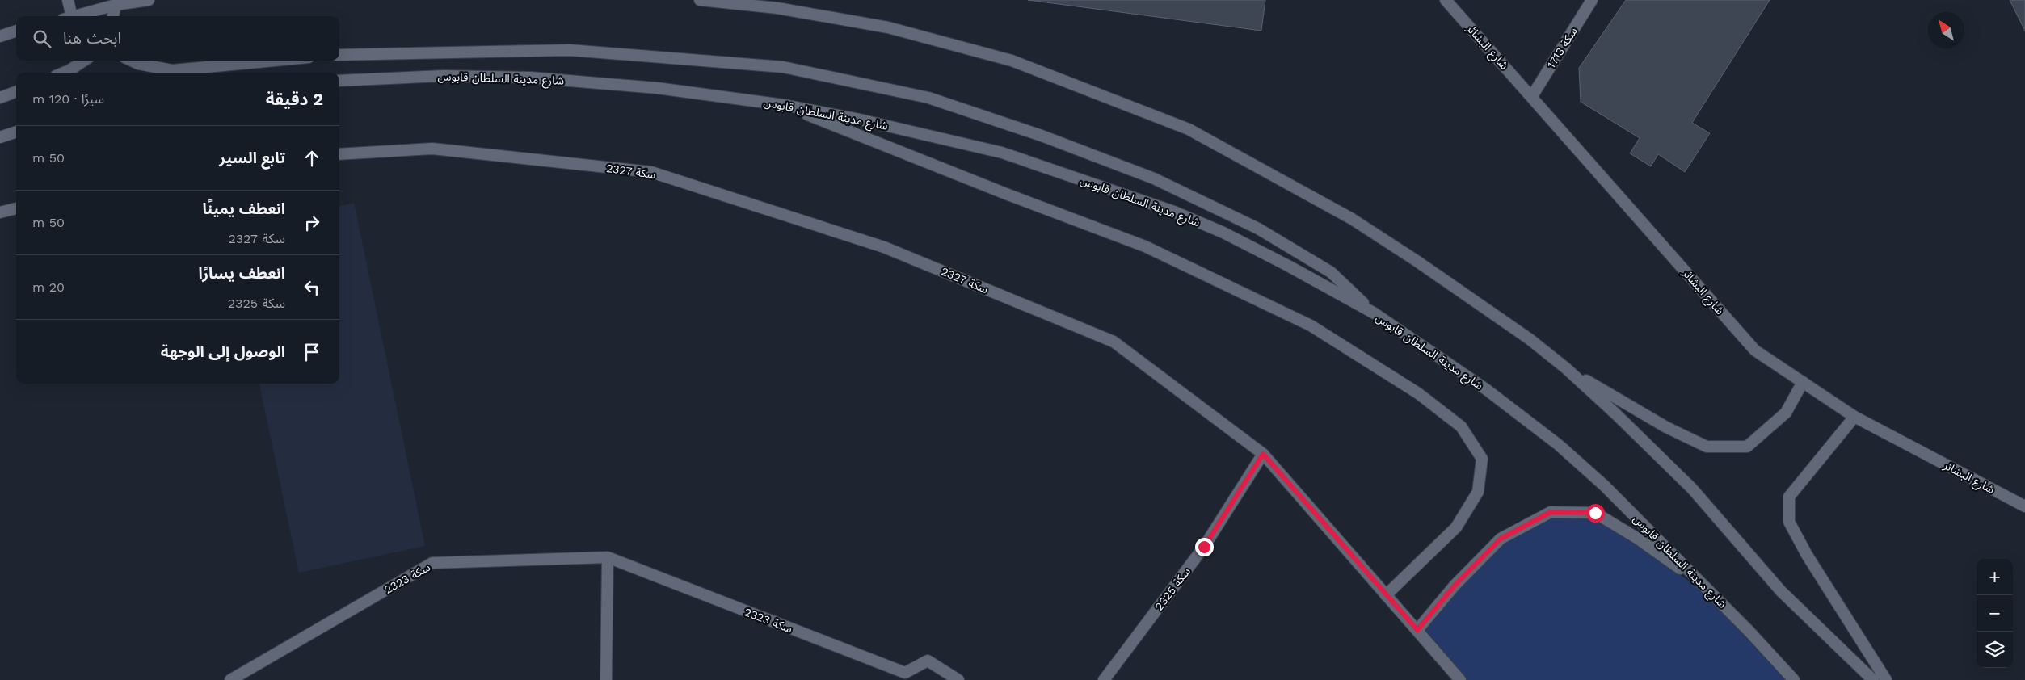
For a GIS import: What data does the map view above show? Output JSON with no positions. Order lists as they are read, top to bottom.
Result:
{
  "streets": {
    "main road": [
      "شارع البشائر",
      "سكة 1713",
      "شارع مدينة السلطان قابوس",
      "سكة 2327",
      "سكة 2323",
      "سكة 2325"
    ]
  },
  "crossings": [
    ["شارع البشائر", "سكة 1713"],
    ["سكة 2327", "سكة 2325"]
  ],
  "north": "top left",
  "page": {
    "search": "ابحث هنا",
    "heading": ["2 دقيقة", "سيرًا · 120 m"],
    "list": [
      ["تابع السير", "50 m"],
      ["انعطف يمينًا", "سكة 2327", "50 m"],
      ["انعطف يسارًا", "سكة 2325", "20 m"],
      "الوصول إلى الوجهة"
    ],
    "map_buttons": ["+", "−"]
  }
}
